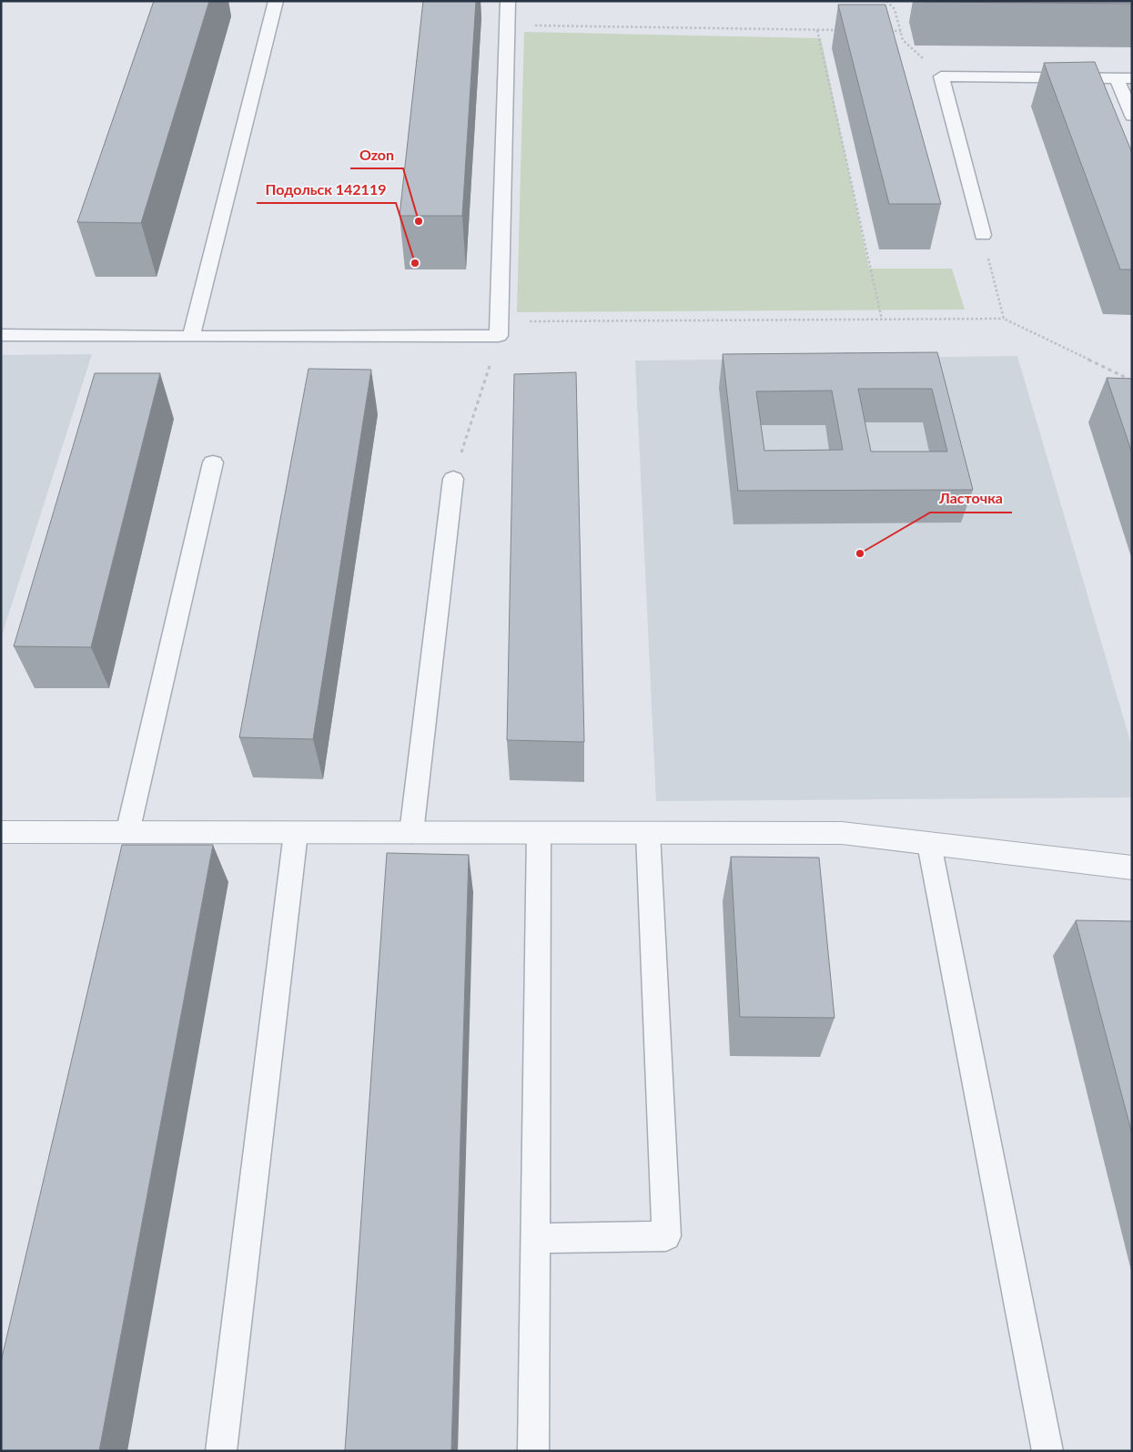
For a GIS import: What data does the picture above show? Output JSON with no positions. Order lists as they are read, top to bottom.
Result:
{
  "places": ["Ozon", "Подольск 142119", "Ласточка"]
}
